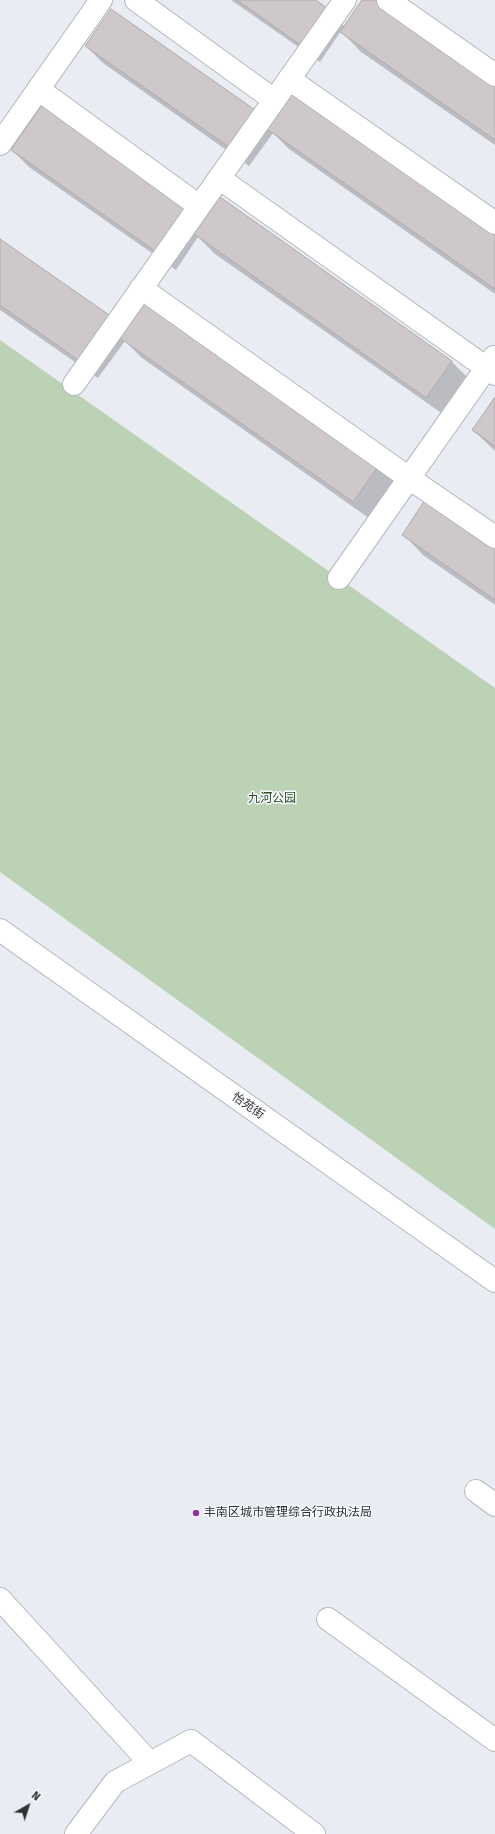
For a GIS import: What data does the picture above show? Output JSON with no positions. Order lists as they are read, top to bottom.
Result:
{
  "streets": {
    "street": ["怡苑街"]
  },
  "parks": ["九河公园"],
  "places": ["丰南区城市管理综合行政执法局"],
  "north": "top right"
}
